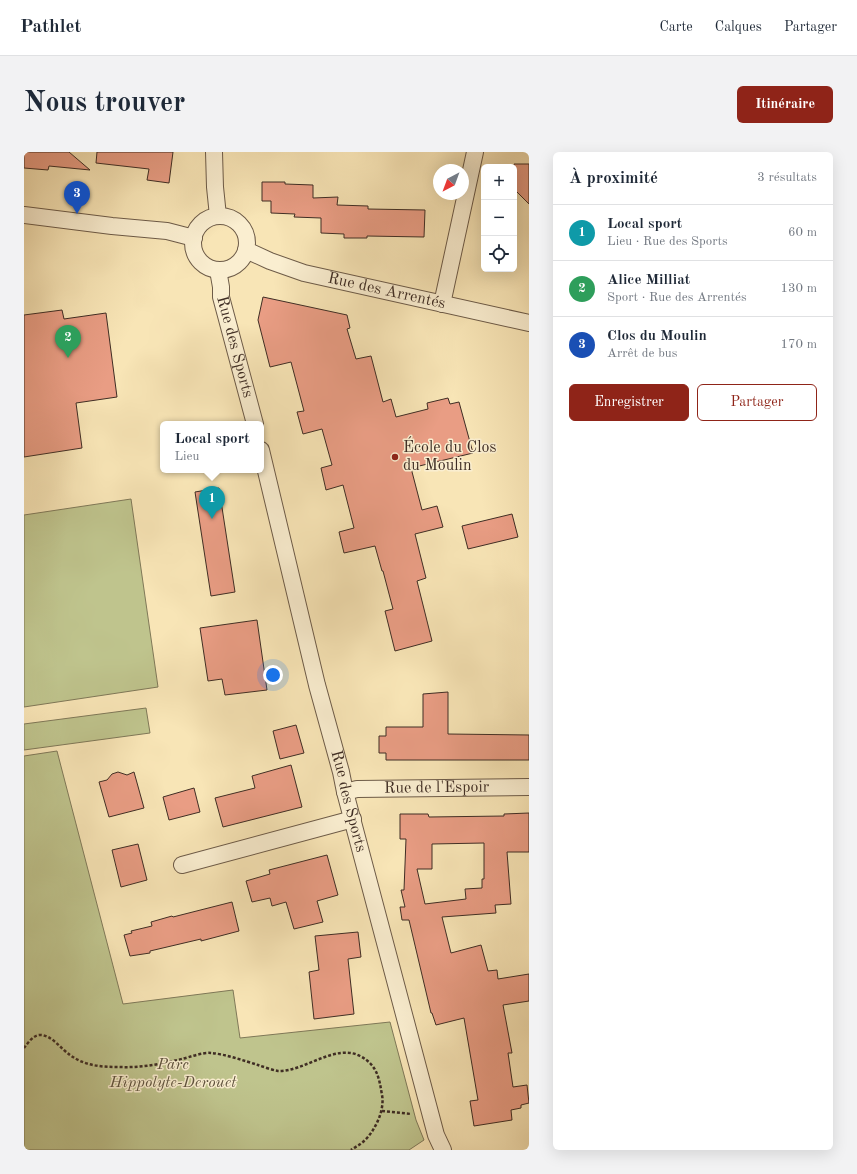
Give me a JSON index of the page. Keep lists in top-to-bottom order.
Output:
{
  "streets": {
    "street": ["Rue des Arrentés", "Rue des Sports", "Rue de l'Espoir"]
  },
  "crossings": [
    ["Rue des Arrentés", "Rue des Sports"],
    ["Rue des Sports", "Rue de l'Espoir"]
  ],
  "parks": ["Parc Hippolyte-Derouet"],
  "places": ["École du Clos du Moulin"],
  "north": "bottom left",
  "page": {
    "header": "Pathlet",
    "nav": ["Carte", "Calques", "Partager"],
    "buttons": [
      "Itinéraire",
      ["Enregistrer", "Partager"]
    ],
    "title": "Nous trouver",
    "heading": ["À proximité", "3 résultats"],
    "map_buttons": ["+", "−"],
    "pins": ["3", "2", "1"],
    "list": [
      {
        "mark": "1",
        "name": "Local sport",
        "note": "Lieu · Rue des Sports",
        "value": "60 m"
      },
      {
        "mark": "2",
        "name": "Alice Milliat",
        "note": "Sport · Rue des Arrentés",
        "value": "130 m"
      },
      {
        "mark": "3",
        "name": "Clos du Moulin",
        "note": "Arrêt de bus",
        "value": "170 m"
      }
    ],
    "popup": ["Local sport", "Lieu"]
  }
}
